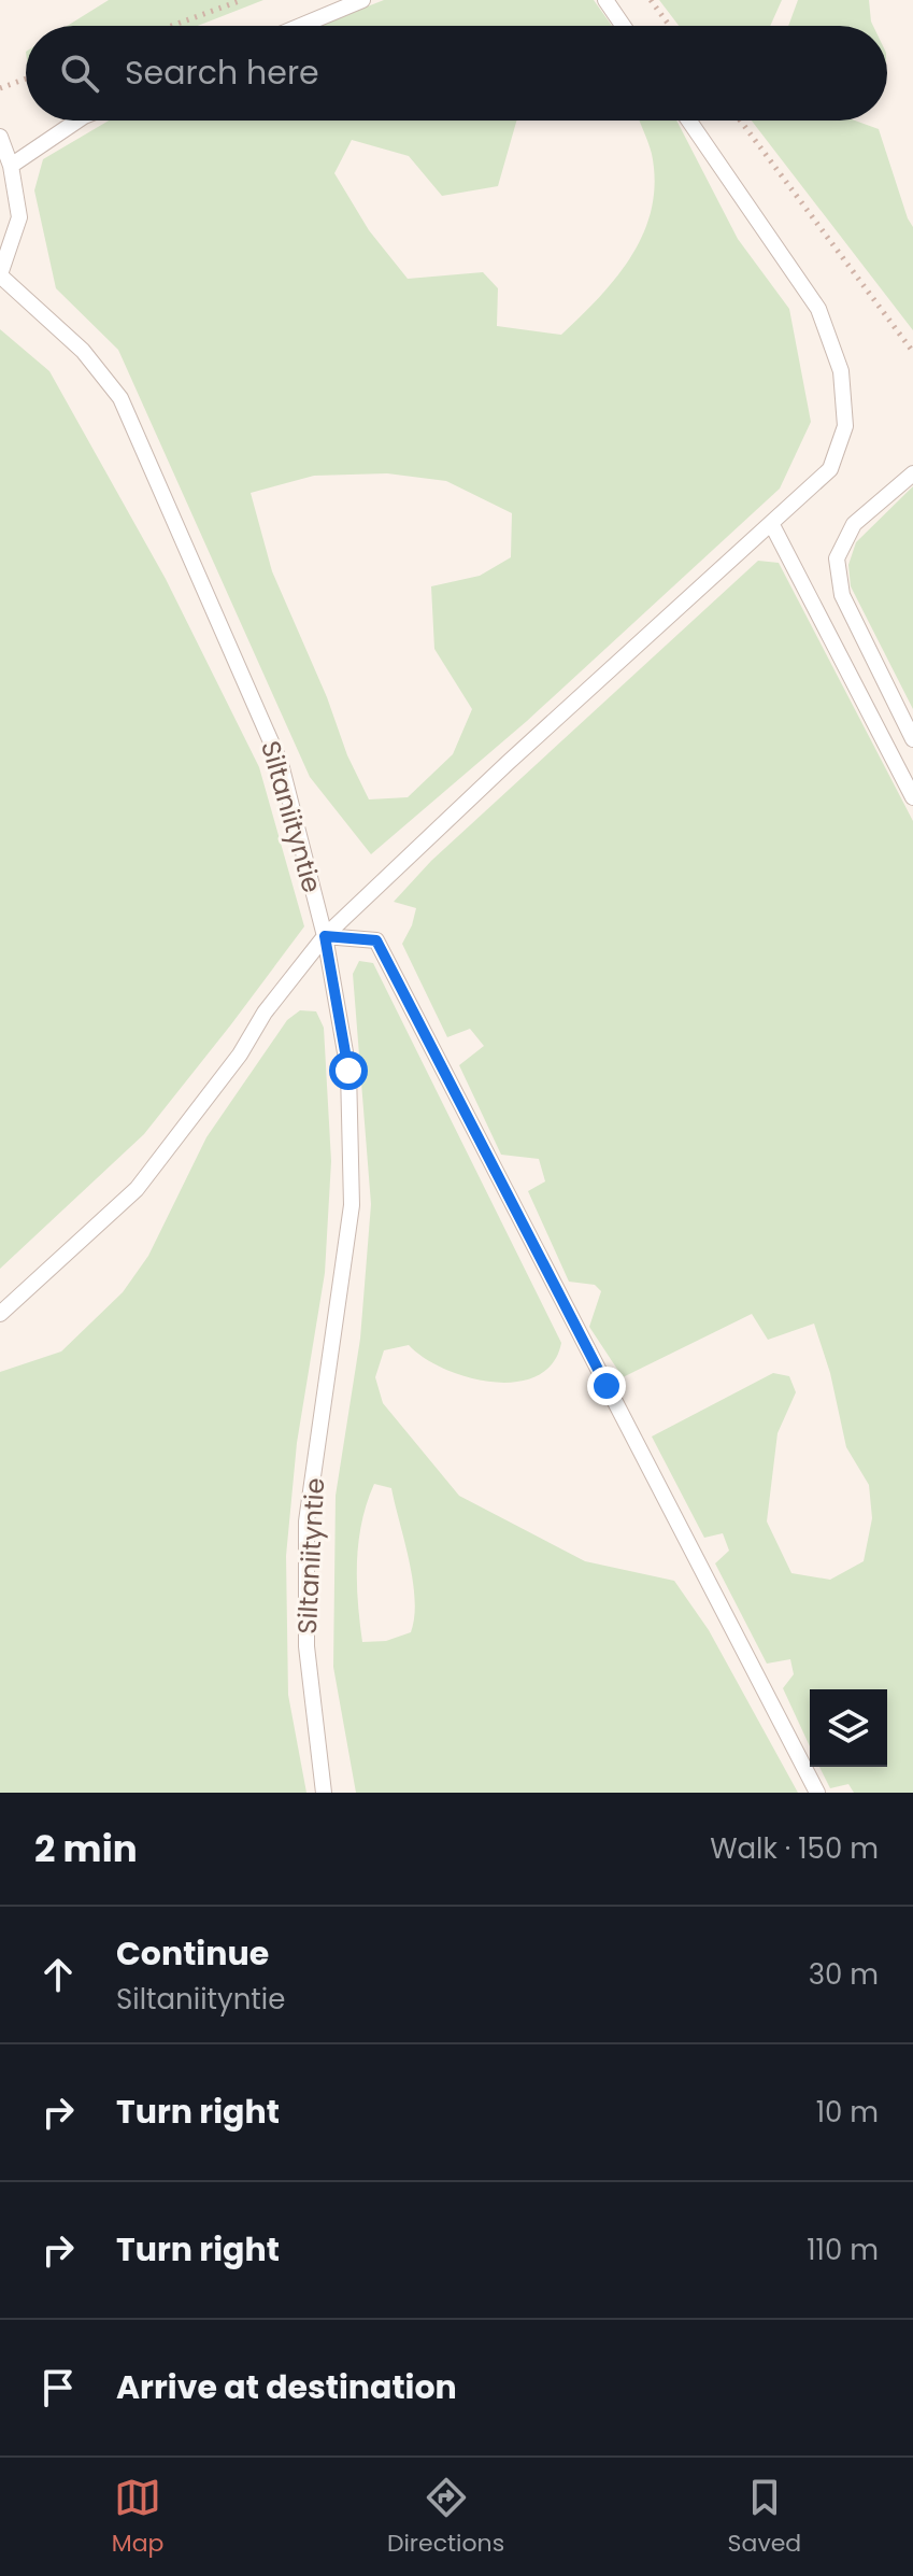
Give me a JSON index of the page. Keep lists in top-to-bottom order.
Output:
{
  "streets": {
    "lane": ["Siltaniityntie"]
  },
  "page": {
    "search": "Search here",
    "heading": ["2 min", "Walk · 150 m"],
    "list": [
      ["Continue", "Siltaniityntie", "30 m"],
      ["Turn right", "10 m"],
      ["Turn right", "110 m"],
      "Arrive at destination"
    ],
    "nav": ["Map", "Directions", "Saved"]
  }
}
